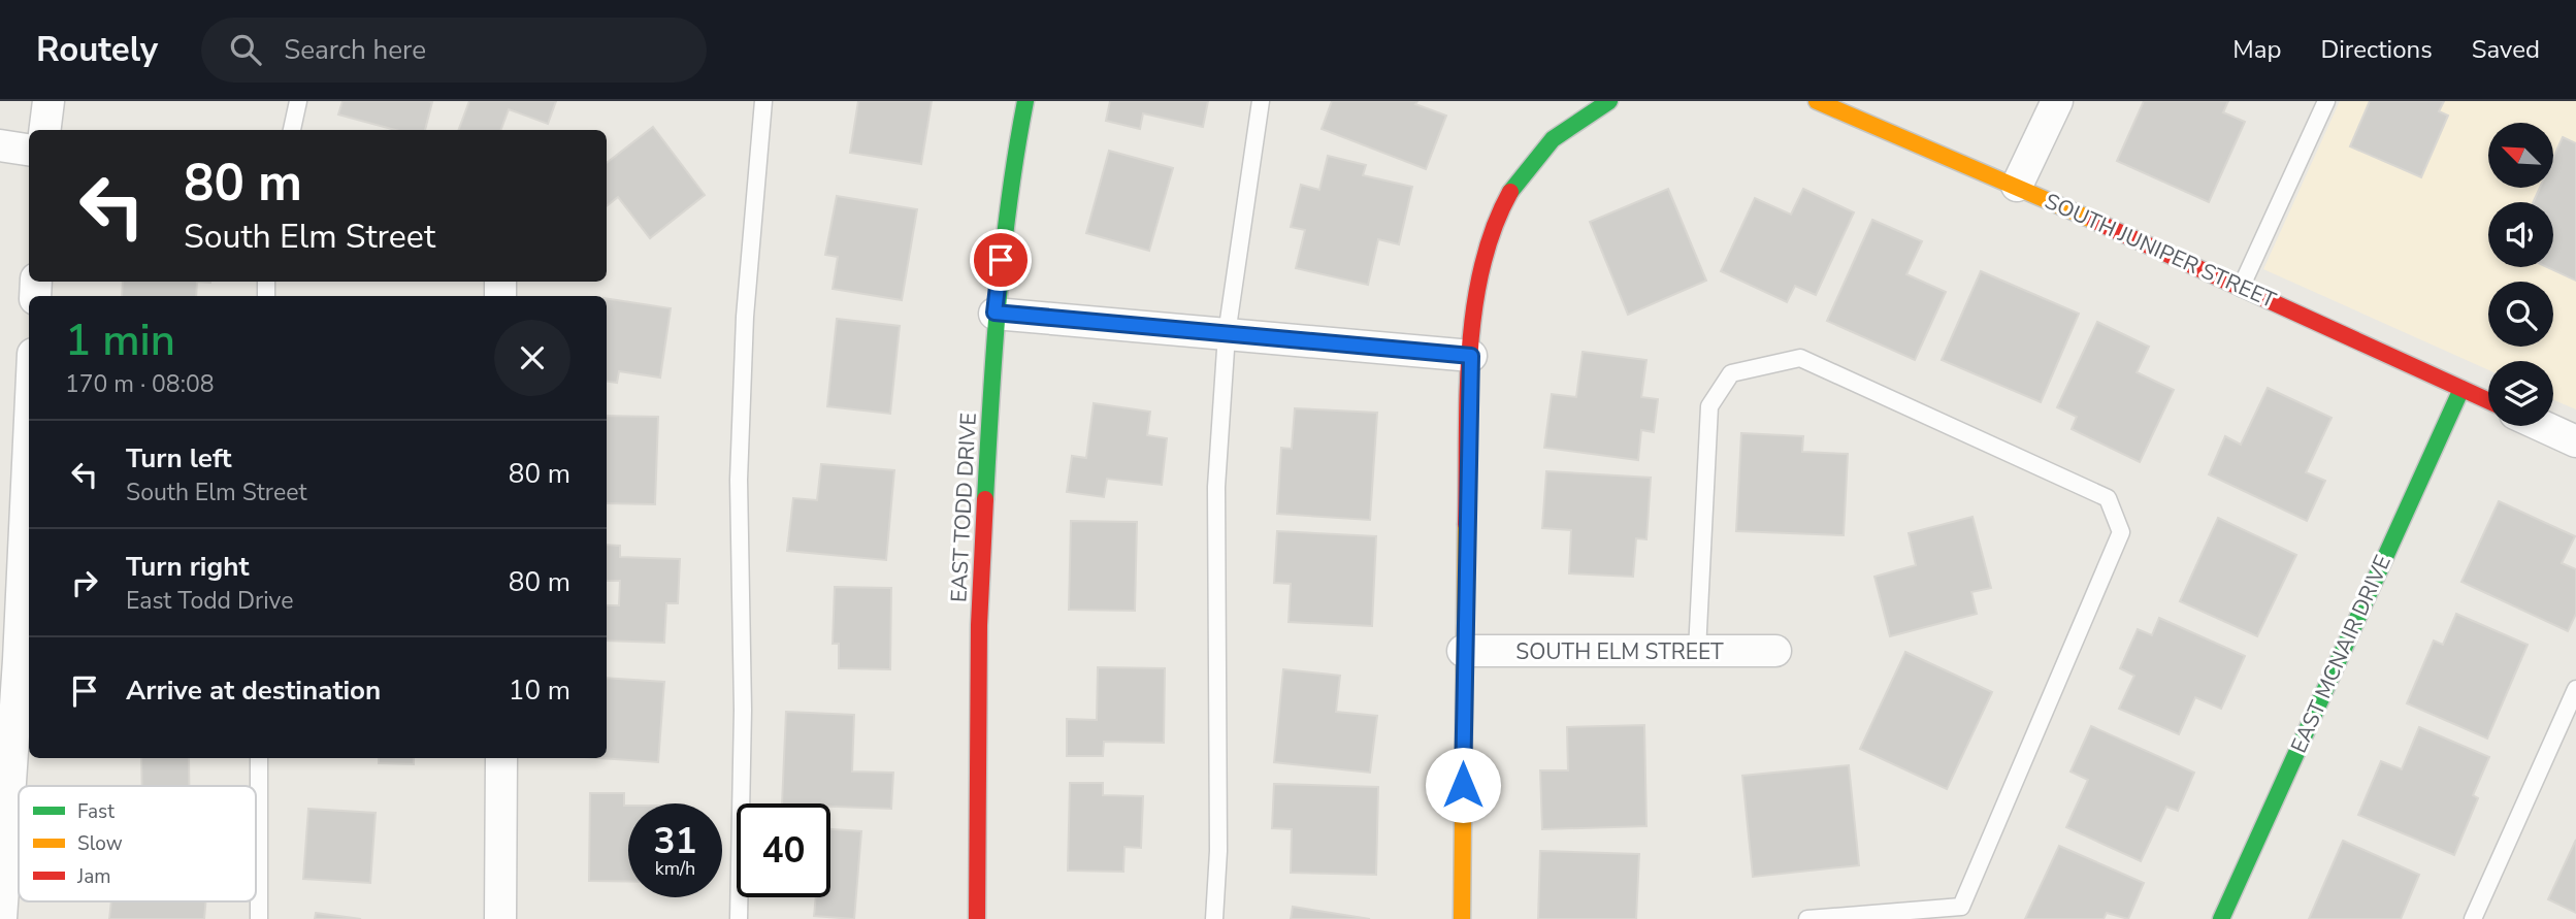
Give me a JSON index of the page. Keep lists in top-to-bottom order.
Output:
{
  "streets": {
    "street": [
      "SOUTH JUNIPER STREET",
      "EAST TODD DRIVE",
      "SOUTH ELM STREET",
      "EAST MCNAIR DRIVE"
    ]
  },
  "crossings": [
    ["SOUTH JUNIPER STREET", "EAST MCNAIR DRIVE"]
  ],
  "legend": ["Fast", "Slow", "Jam"],
  "north": "top left",
  "page": {
    "header": "Routely",
    "search": "Search here",
    "nav": ["Map", "Directions", "Saved"],
    "turn": ["80 m", "South Elm Street"],
    "heading": ["1 min", "170 m · 08:08"],
    "list": [
      {
        "name": "Turn left",
        "note": "South Elm Street",
        "value": "80 m"
      },
      {
        "name": "Turn right",
        "note": "East Todd Drive",
        "value": "80 m"
      },
      {
        "name": "Arrive at destination",
        "value": "10 m"
      }
    ],
    "speed": "31 km/h",
    "limit": "40"
  }
}
